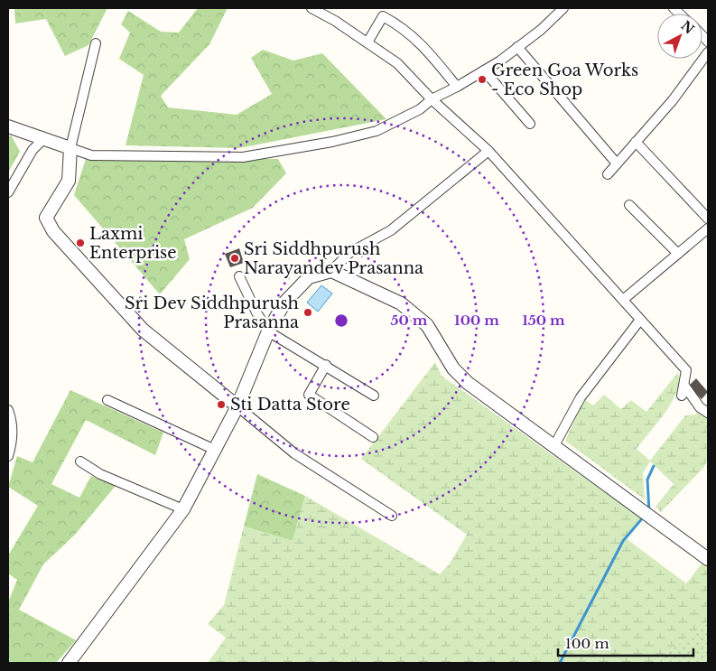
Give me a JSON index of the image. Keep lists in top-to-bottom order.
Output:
{
  "places": [
    "Green Goa Works - Eco Shop",
    "Laxmi Enterprise",
    "Sri Siddhpurush Narayandev Prasanna",
    "Sri Dev Siddhpurush Prasanna",
    "Sti Datta Store"
  ],
  "scale_bar": "100 m",
  "north": "top right",
  "rings": ["50 m", "100 m", "150 m"]
}
